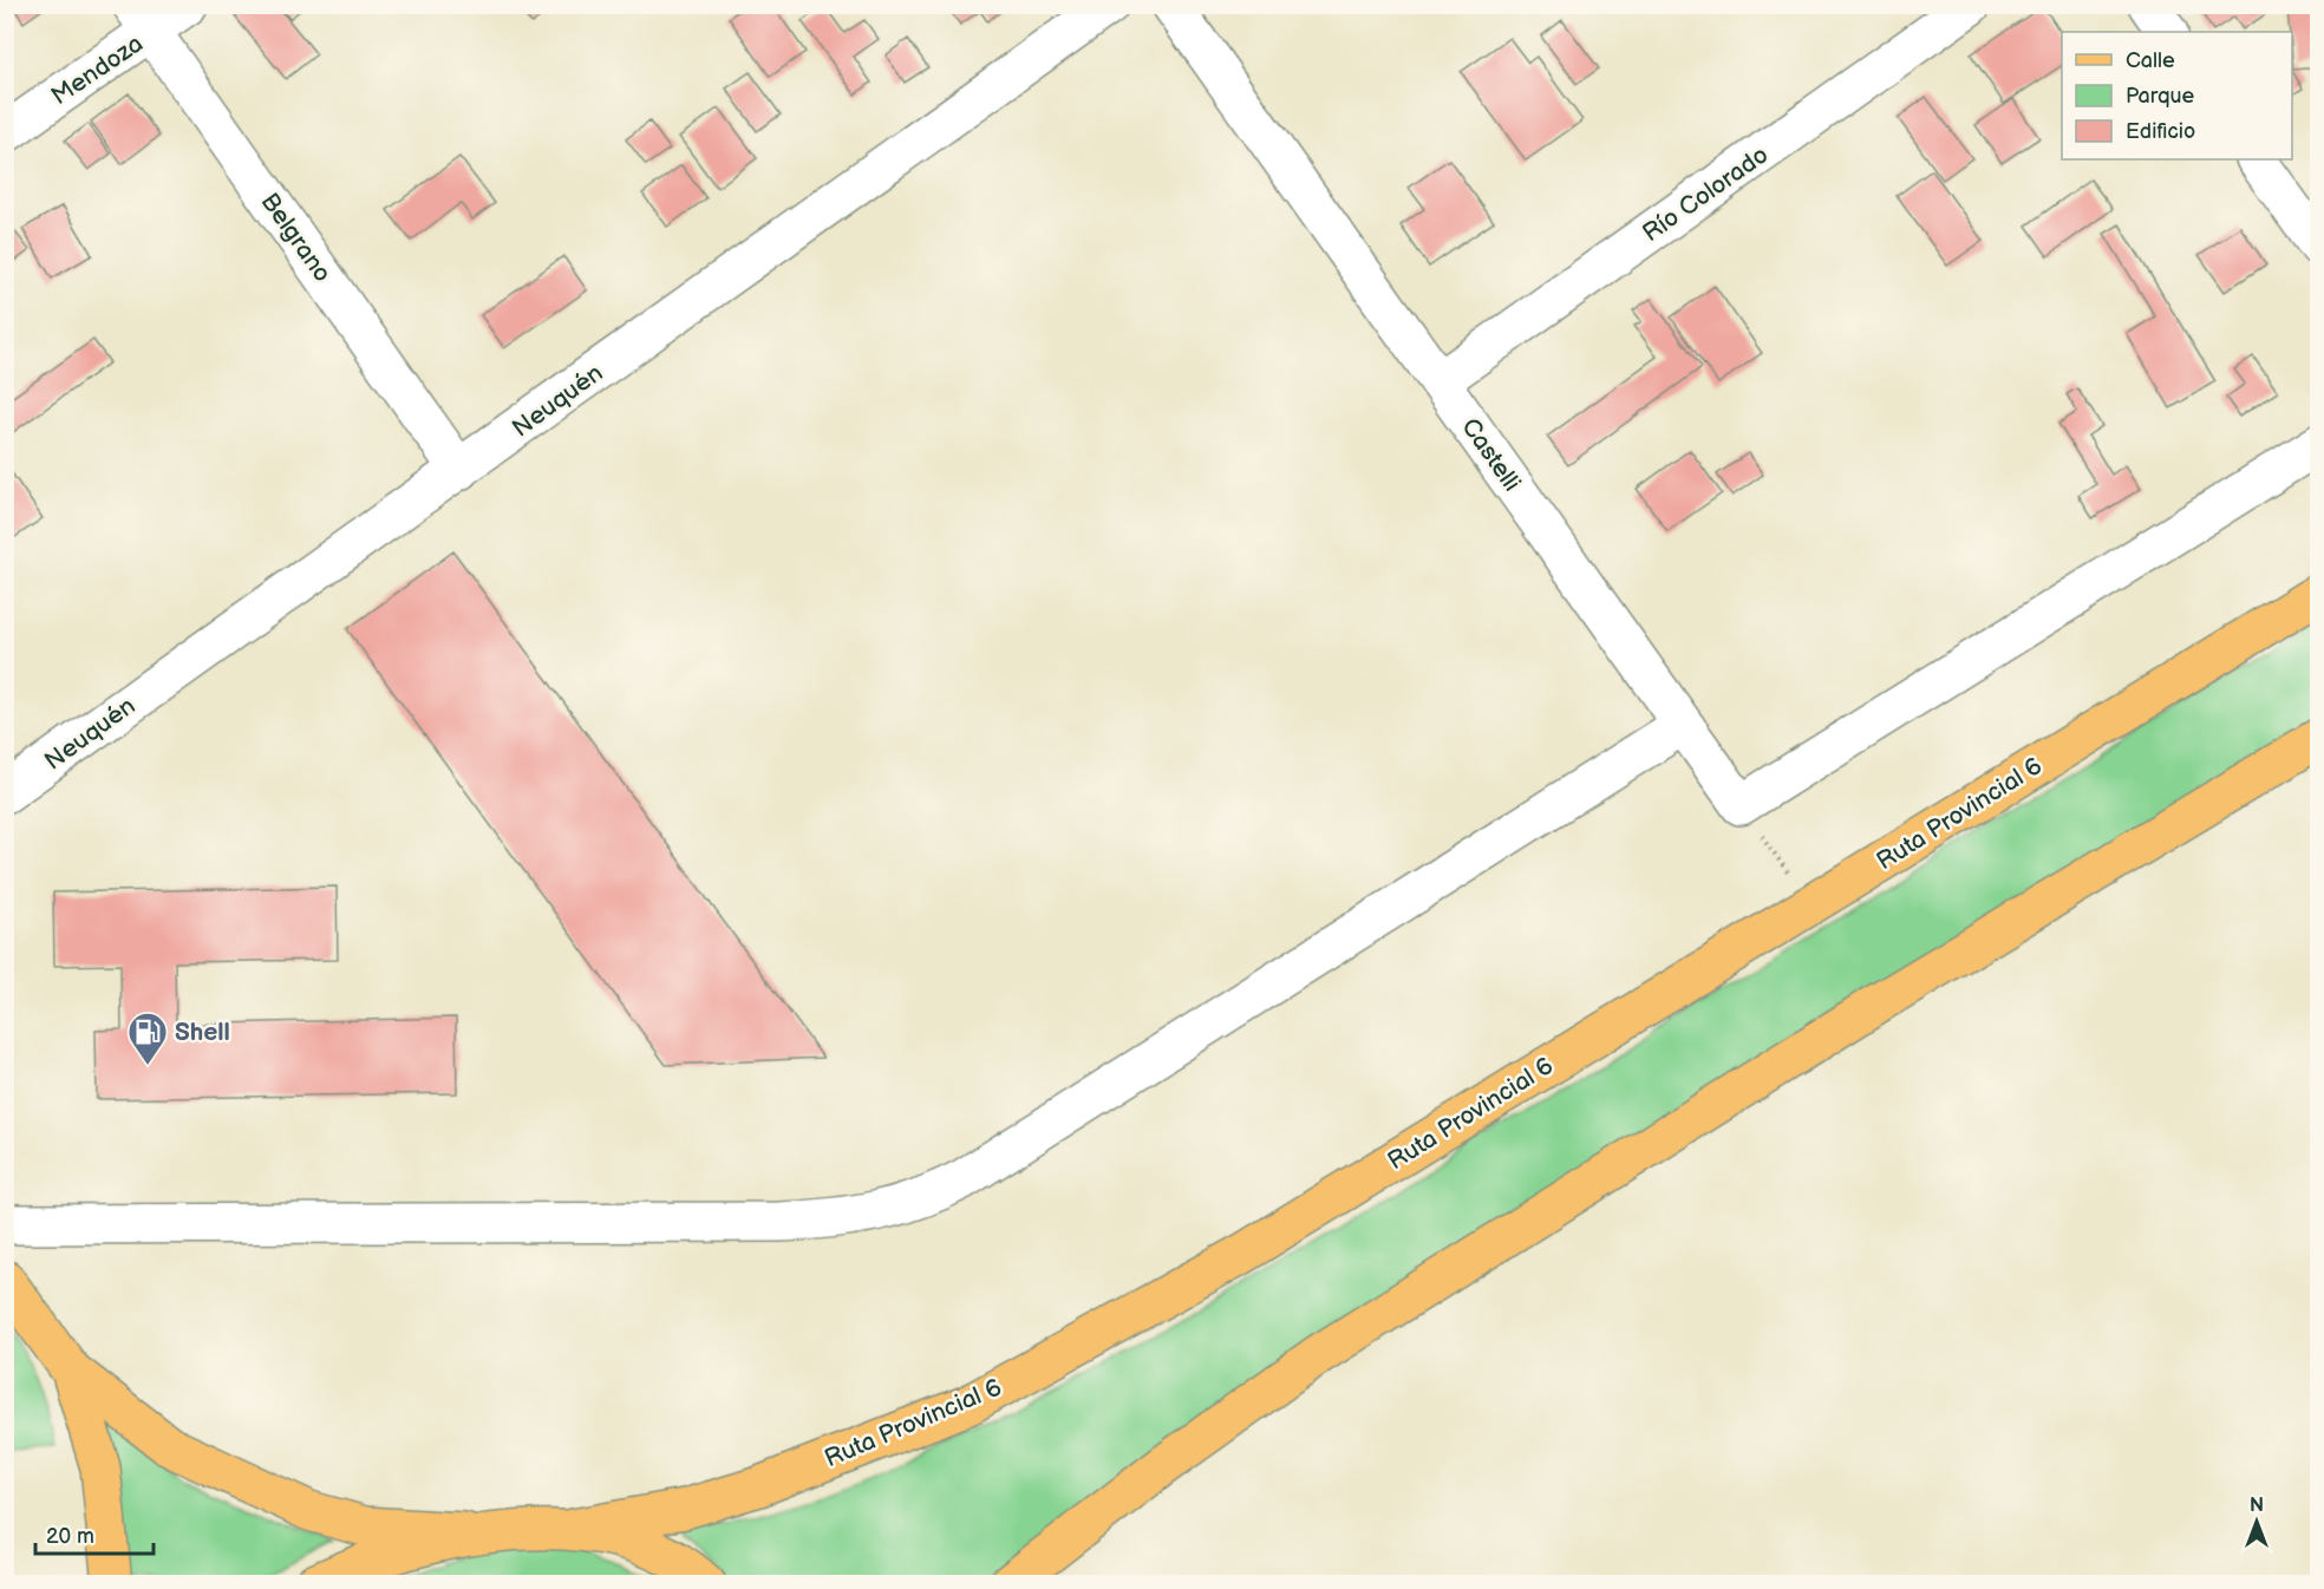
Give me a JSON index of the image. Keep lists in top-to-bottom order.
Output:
{
  "streets": {
    "main road": ["Ruta Provincial 6"],
    "street": [
      "Mendoza",
      "Río Colorado",
      "Belgrano",
      "Neuquén",
      "Castelli"
    ]
  },
  "crossings": [
    ["Mendoza", "Belgrano"],
    ["Río Colorado", "Castelli"],
    ["Belgrano", "Neuquén"]
  ],
  "places": {
    "fuel station": ["Shell"]
  },
  "legend": ["Calle", "Parque", "Edificio"],
  "scale_bar": "20 m",
  "north": "top"
}
